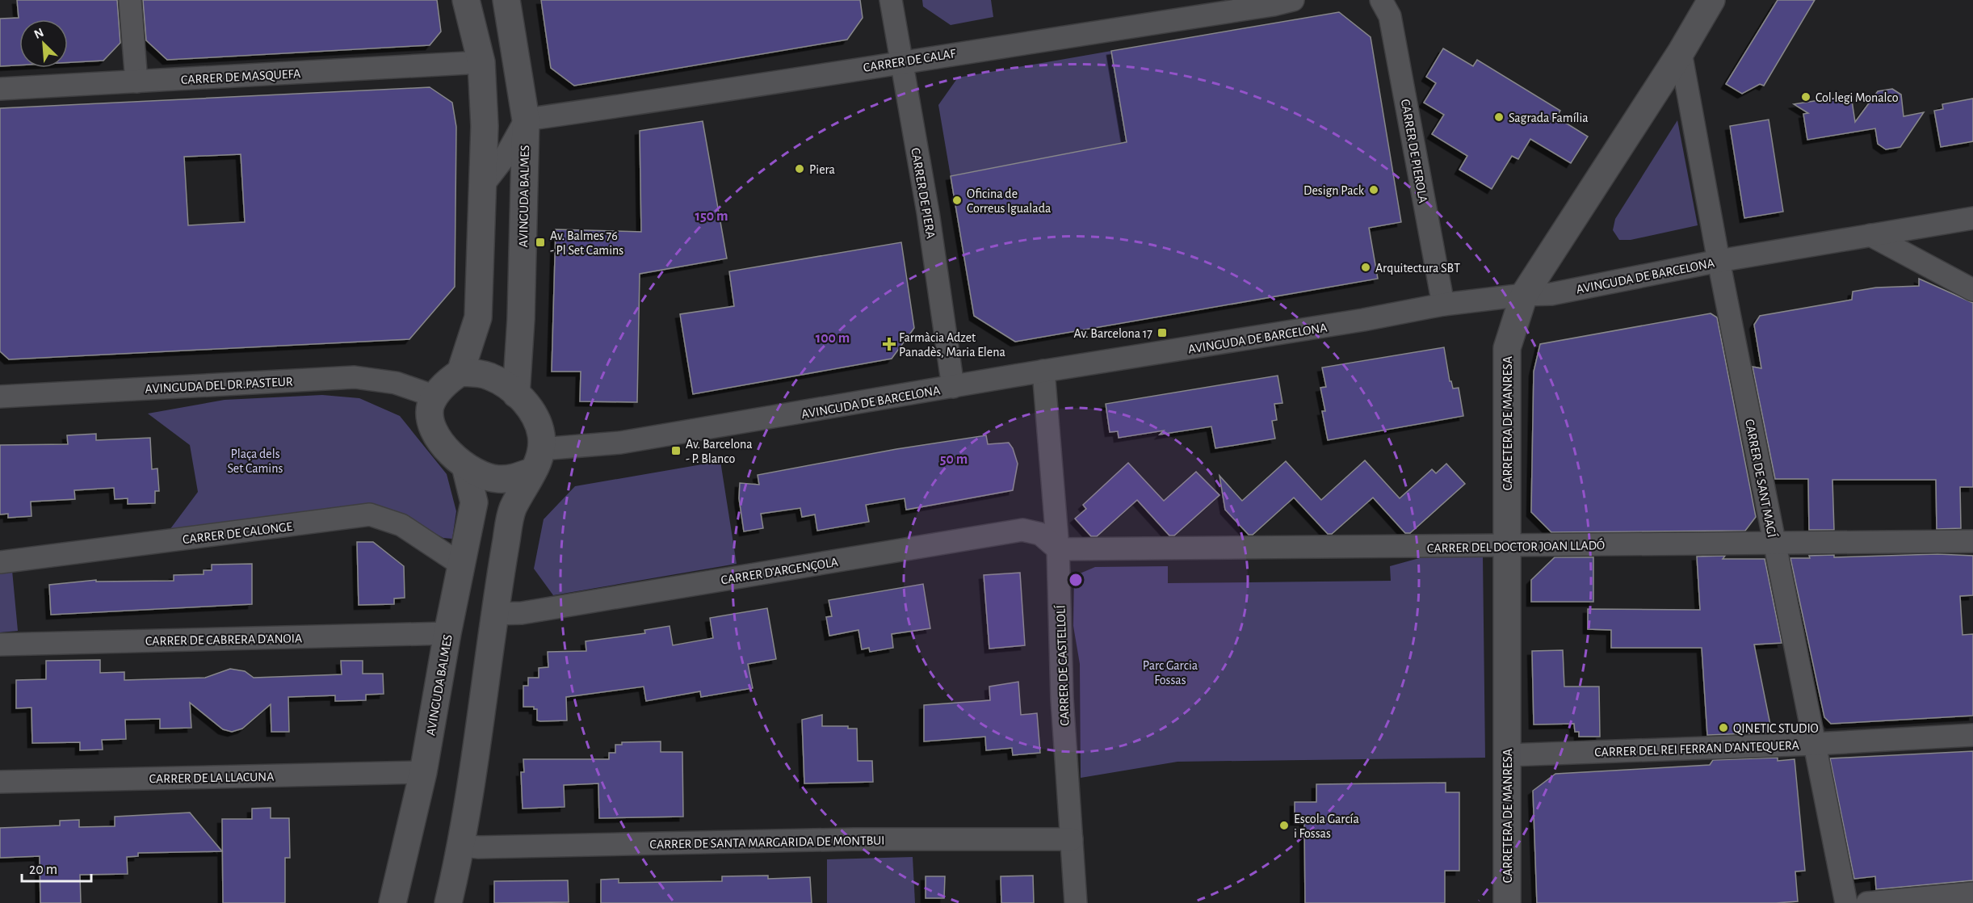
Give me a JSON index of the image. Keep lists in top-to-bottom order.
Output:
{
  "streets": {
    "street": [
      "CARRER DE CALAF",
      "CARRER DE MASQUEFA",
      "CARRER DE PIEROLA",
      "CARRER DE PIERA",
      "AVINGUDA BALMES",
      "AVINGUDA DE BARCELONA",
      "AVINGUDA DEL DR.PASTEUR",
      "CARRETERA DE MANRESA",
      "CARRER DE SANT MAGÍ",
      "CARRER DE CALONGE",
      "CARRER DEL DOCTOR JOAN LLADÓ",
      "CARRER D'ARGENÇOLA",
      "CARRER DE CABRERA D'ANOIA",
      "CARRER DE CASTELLOLÍ",
      "CARRER DEL REI FERRAN D'ANTEQUERA",
      "CARRER DE LA LLACUNA",
      "CARRER DE SANTA MARGARIDA DE MONTBUI"
    ]
  },
  "crossings": [
    ["CARRER DE CALAF", "CARRER DE PIERA"],
    ["CARRER DE CALAF", "AVINGUDA BALMES"],
    ["CARRER DE PIEROLA", "AVINGUDA DE BARCELONA"],
    ["CARRER DE PIERA", "AVINGUDA DE BARCELONA"],
    ["AVINGUDA BALMES", "AVINGUDA DE BARCELONA"],
    ["AVINGUDA BALMES", "AVINGUDA DEL DR.PASTEUR"],
    ["AVINGUDA BALMES", "CARRER DE CALONGE"],
    ["AVINGUDA BALMES", "CARRER DE CABRERA D'ANOIA"],
    ["AVINGUDA BALMES", "CARRER DE LA LLACUNA"],
    ["AVINGUDA DE BARCELONA", "AVINGUDA DEL DR.PASTEUR"],
    ["AVINGUDA DE BARCELONA", "CARRETERA DE MANRESA"],
    ["AVINGUDA DE BARCELONA", "CARRER DE SANT MAGÍ"],
    ["AVINGUDA DE BARCELONA", "CARRER DE CASTELLOLÍ"],
    ["CARRETERA DE MANRESA", "CARRER DE SANT MAGÍ"],
    ["CARRETERA DE MANRESA", "CARRER DEL DOCTOR JOAN LLADÓ"],
    ["CARRETERA DE MANRESA", "CARRER DEL REI FERRAN D'ANTEQUERA"],
    ["CARRER DE SANT MAGÍ", "CARRER DEL DOCTOR JOAN LLADÓ"],
    ["CARRER DE SANT MAGÍ", "CARRER DEL REI FERRAN D'ANTEQUERA"],
    ["CARRER DEL DOCTOR JOAN LLADÓ", "CARRER D'ARGENÇOLA"],
    ["CARRER DEL DOCTOR JOAN LLADÓ", "CARRER DE CASTELLOLÍ"],
    ["CARRER D'ARGENÇOLA", "CARRER DE CASTELLOLÍ"],
    ["CARRER DE CASTELLOLÍ", "CARRER DE SANTA MARGARIDA DE MONTBUI"]
  ],
  "parks": ["Plaça dels Set Camins", "Parc Garcia Fossas"],
  "places": {
    "other": [
      "Col·legi Monalco",
      "Sagrada Família",
      "Piera",
      "Design Pack",
      "Oficina de Correus Igualada",
      "Arquitectura SBT",
      "QINETIC STUDIO",
      "Escola García i Fossas"
    ],
    "transit": ["Av. Balmes 76 - Pl Set Camins", "Av. Barcelona 17", "Av. Barcelona - P. Blanco"],
    "health": ["Farmàcia Adzet Panadès, Maria Elena"]
  },
  "scale_bar": "20 m",
  "north": "top left",
  "rings": ["150 m", "100 m", "50 m"]
}
